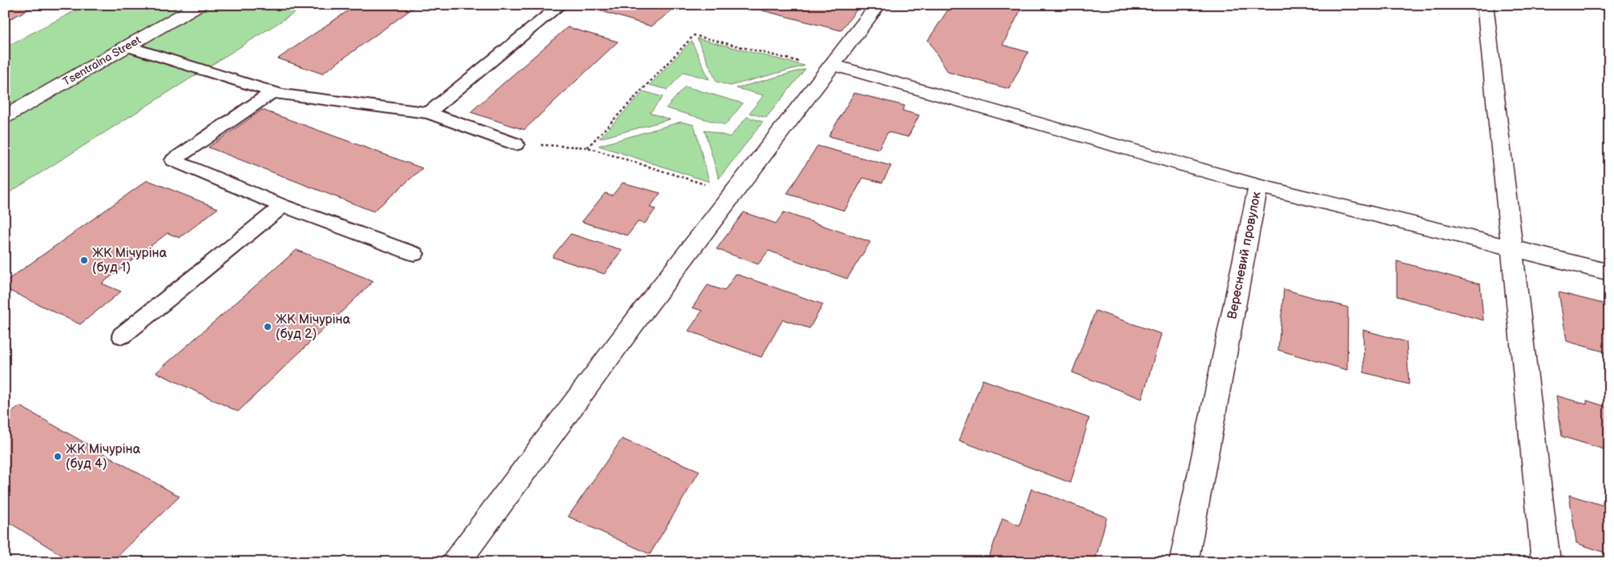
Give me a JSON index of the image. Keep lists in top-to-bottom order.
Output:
{
  "streets": {
    "street": ["Tsentralna Street", "Вересневий провулок"]
  },
  "places": ["ЖК Мічуріна (буд 1)", "ЖК Мічуріна (буд 2)", "ЖК Мічуріна (буд 4)"]
}
